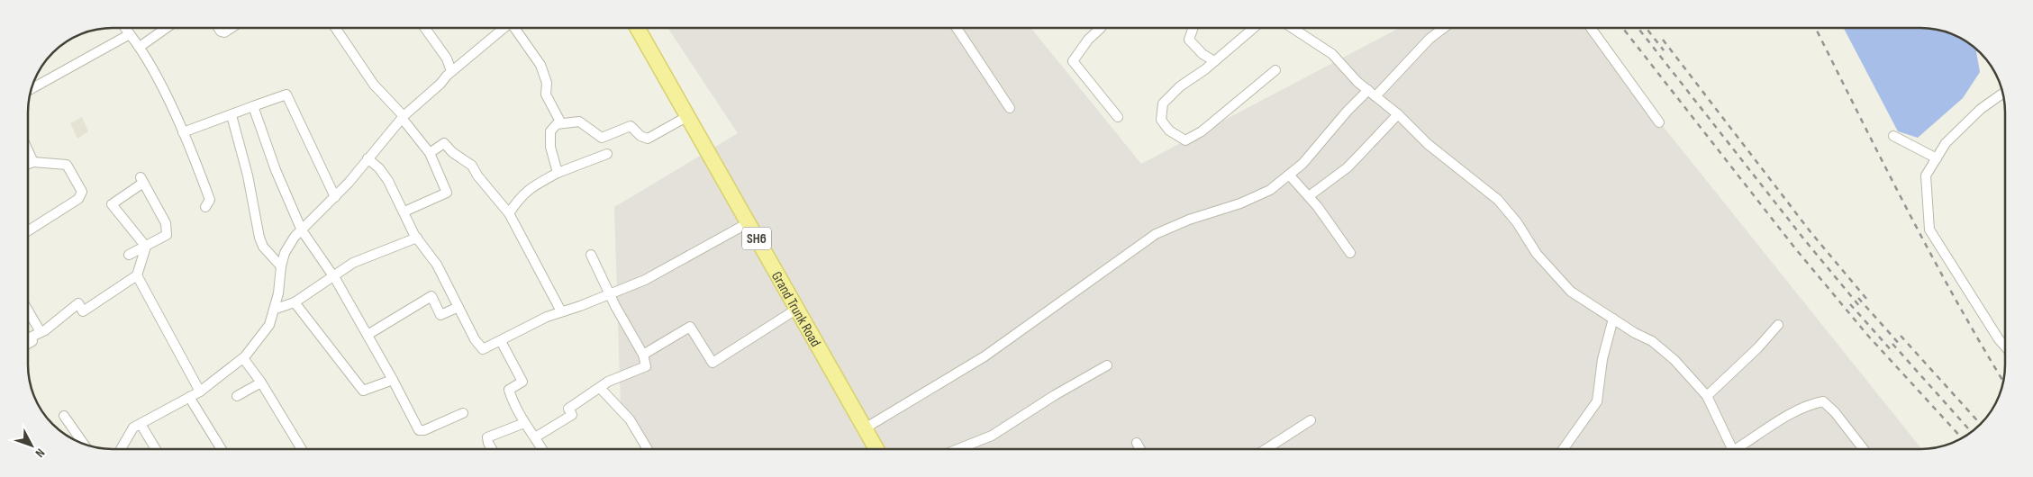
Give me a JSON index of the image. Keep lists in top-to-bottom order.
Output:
{
  "streets": {
    "main road": ["SH6", "Grand Trunk Road"]
  },
  "north": "bottom right"
}
